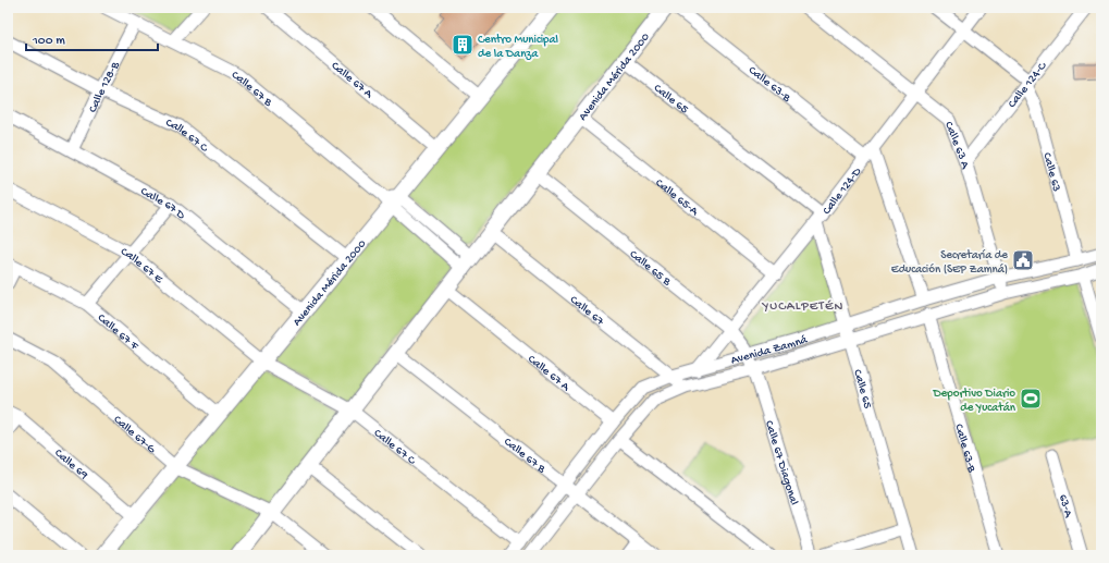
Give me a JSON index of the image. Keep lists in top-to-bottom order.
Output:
{
  "streets": {
    "main road": ["Avenida Mérida 2000"],
    "street": [
      "Calle 67 A",
      "Calle 63-B",
      "Calle 124-C",
      "Calle 128-B",
      "Calle 67 B",
      "Calle 65",
      "Calle 67 C",
      "Calle 63 A",
      "Calle 63",
      "Calle 124-D",
      "Calle 65-A",
      "Calle 67 D",
      "Calle 67 E",
      "Calle 65 B",
      "Calle 67",
      "Calle 67 F",
      "Avenida Zamná",
      "Calle 67-G",
      "Calle 69",
      "Calle 67 Diagonal",
      "63-A"
    ]
  },
  "crossings": [
    ["Avenida Mérida 2000", "Calle 67 A"],
    ["Avenida Mérida 2000", "Calle 67 B"],
    ["Avenida Mérida 2000", "Calle 65"],
    ["Avenida Mérida 2000", "Calle 67 C"],
    ["Avenida Mérida 2000", "Calle 65-A"],
    ["Avenida Mérida 2000", "Calle 67 D"],
    ["Avenida Mérida 2000", "Calle 67 E"],
    ["Avenida Mérida 2000", "Calle 65 B"],
    ["Avenida Mérida 2000", "Calle 67"],
    ["Avenida Mérida 2000", "Calle 67 F"],
    ["Avenida Mérida 2000", "Calle 67-G"],
    ["Avenida Mérida 2000", "Calle 69"],
    ["Calle 67 A", "Avenida Zamná"],
    ["Calle 63-B", "Calle 124-D"],
    ["Calle 63-B", "Avenida Zamná"],
    ["Calle 124-C", "Calle 63 A"],
    ["Calle 124-C", "Calle 63"],
    ["Calle 128-B", "Calle 67 B"],
    ["Calle 128-B", "Calle 67 C"],
    ["Calle 128-B", "Calle 67 D"],
    ["Calle 67 B", "Avenida Zamná"],
    ["Calle 65", "Calle 124-D"],
    ["Calle 65", "Avenida Zamná"],
    ["Calle 67 C", "Calle 67 E"],
    ["Calle 67 C", "Avenida Zamná"],
    ["Calle 63 A", "Calle 124-D"],
    ["Calle 63 A", "Avenida Zamná"],
    ["Calle 63", "Calle 124-D"],
    ["Calle 63", "Avenida Zamná"],
    ["Calle 124-D", "Calle 65-A"],
    ["Calle 124-D", "Calle 65 B"],
    ["Calle 124-D", "Avenida Zamná"],
    ["Calle 65 B", "Avenida Zamná"],
    ["Calle 65 B", "Calle 67 Diagonal"],
    ["Calle 67", "Avenida Zamná"],
    ["Avenida Zamná", "Calle 67 Diagonal"]
  ],
  "districts": ["YUCALPETÉN"],
  "places": {
    "building": ["Centro Municipal de la Danza"],
    "public building": ["Secretaría de Educación (SEP Zamná)"],
    "sports": ["Deportivo Diario de Yucatán"]
  },
  "scale_bar": "100 m"
}
